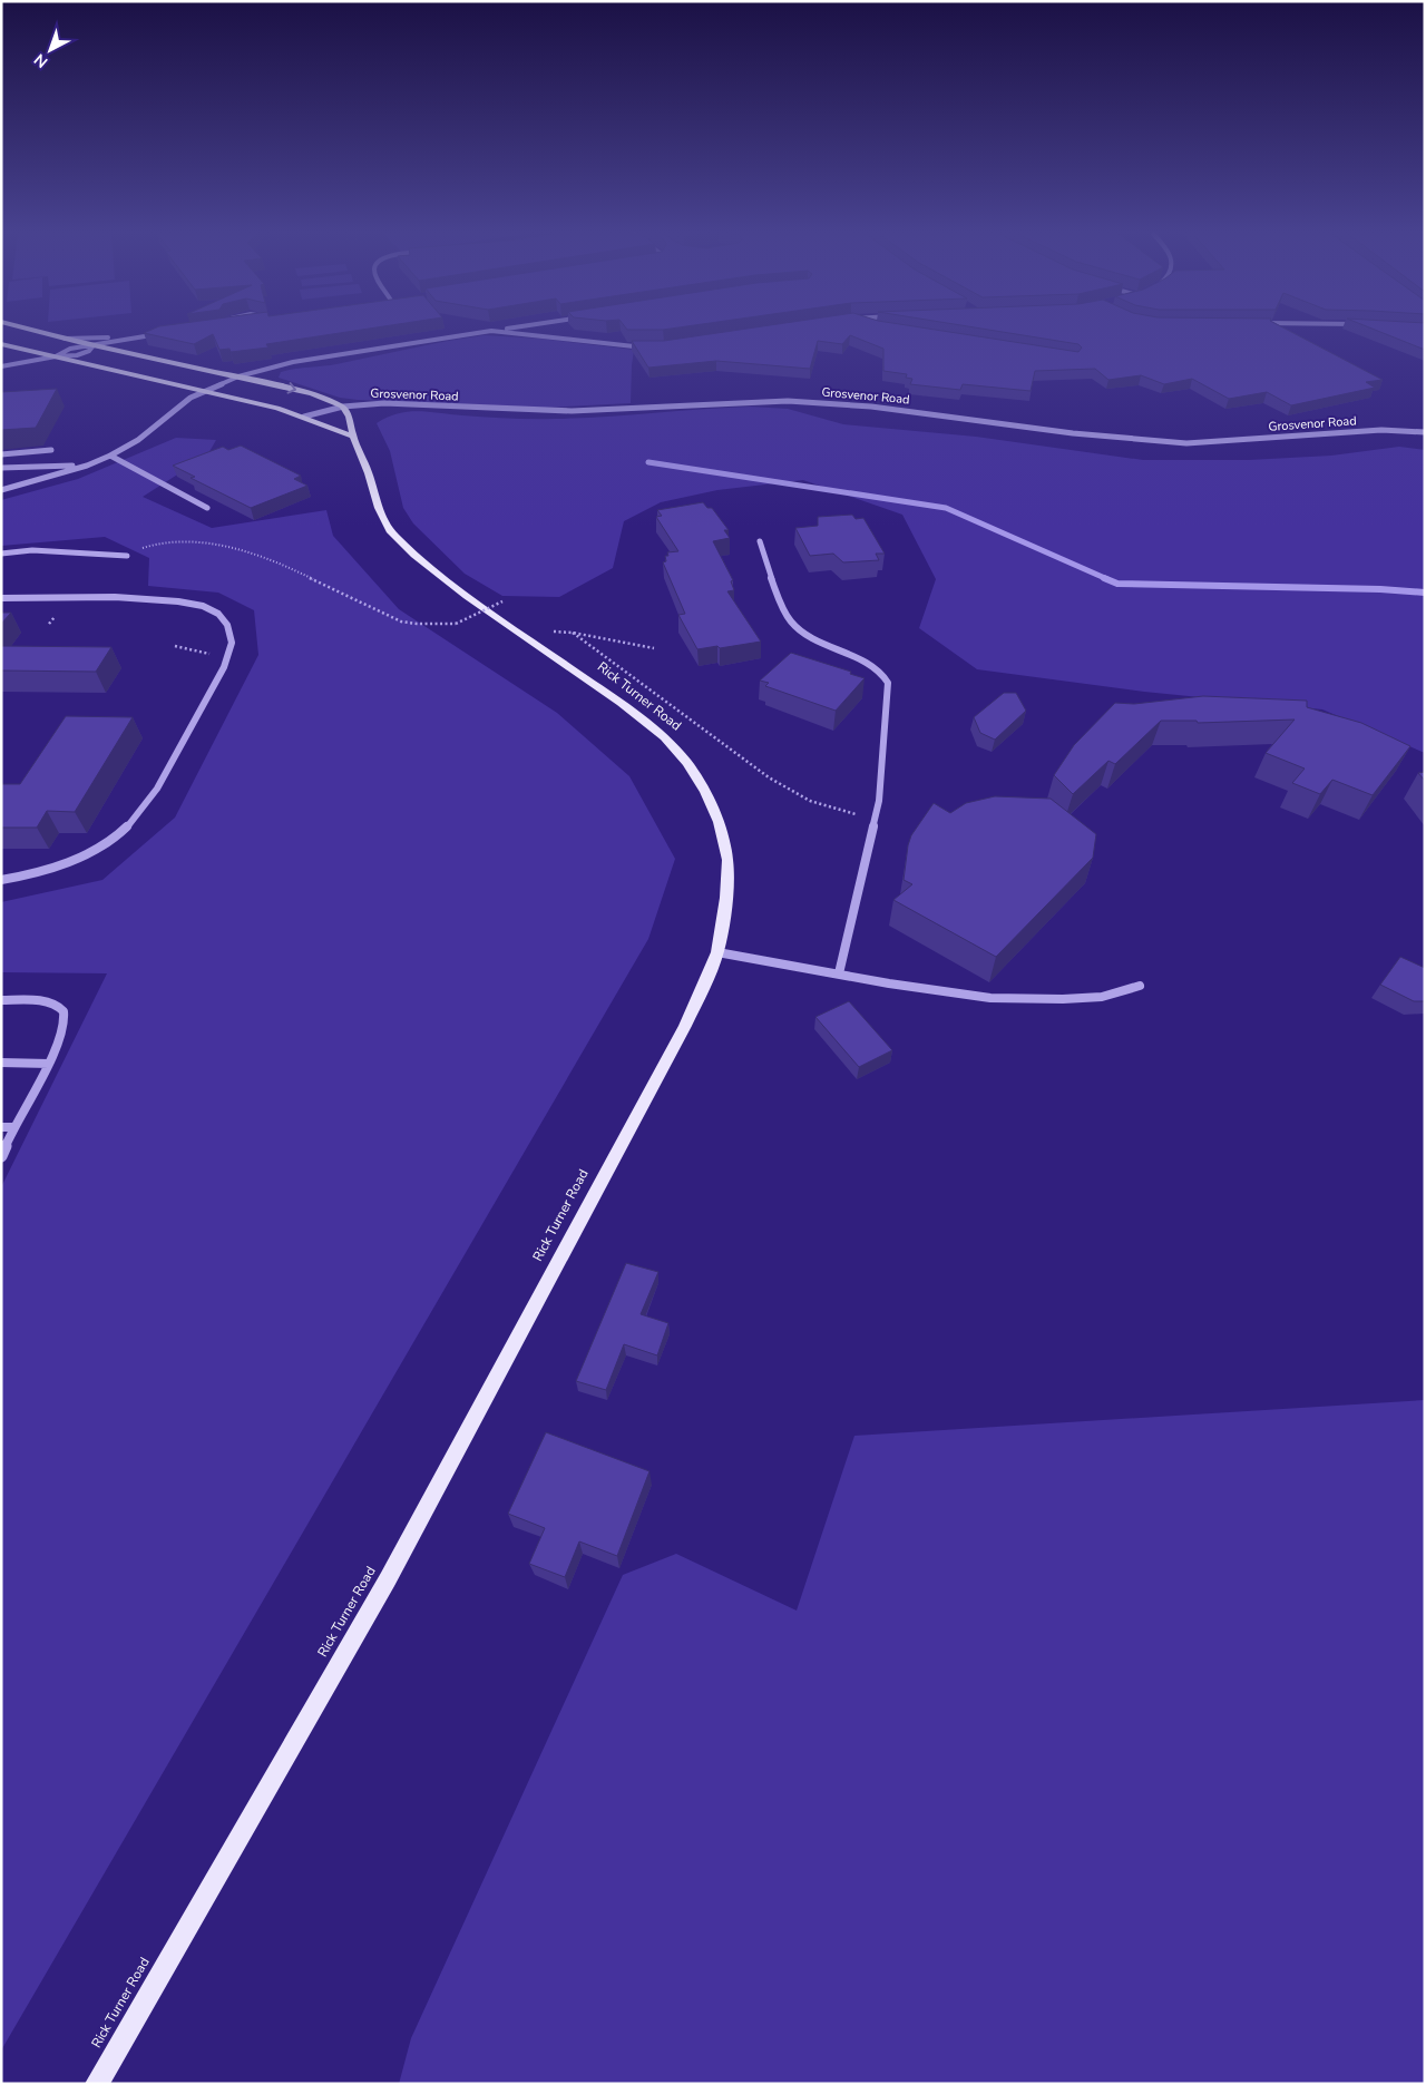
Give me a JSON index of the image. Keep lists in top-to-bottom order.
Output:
{
  "streets": {
    "main road": ["Rick Turner Road"],
    "street": ["Grosvenor Road"]
  },
  "crossings": [
    ["Grosvenor Road", "Rick Turner Road"]
  ],
  "north": "bottom left"
}
